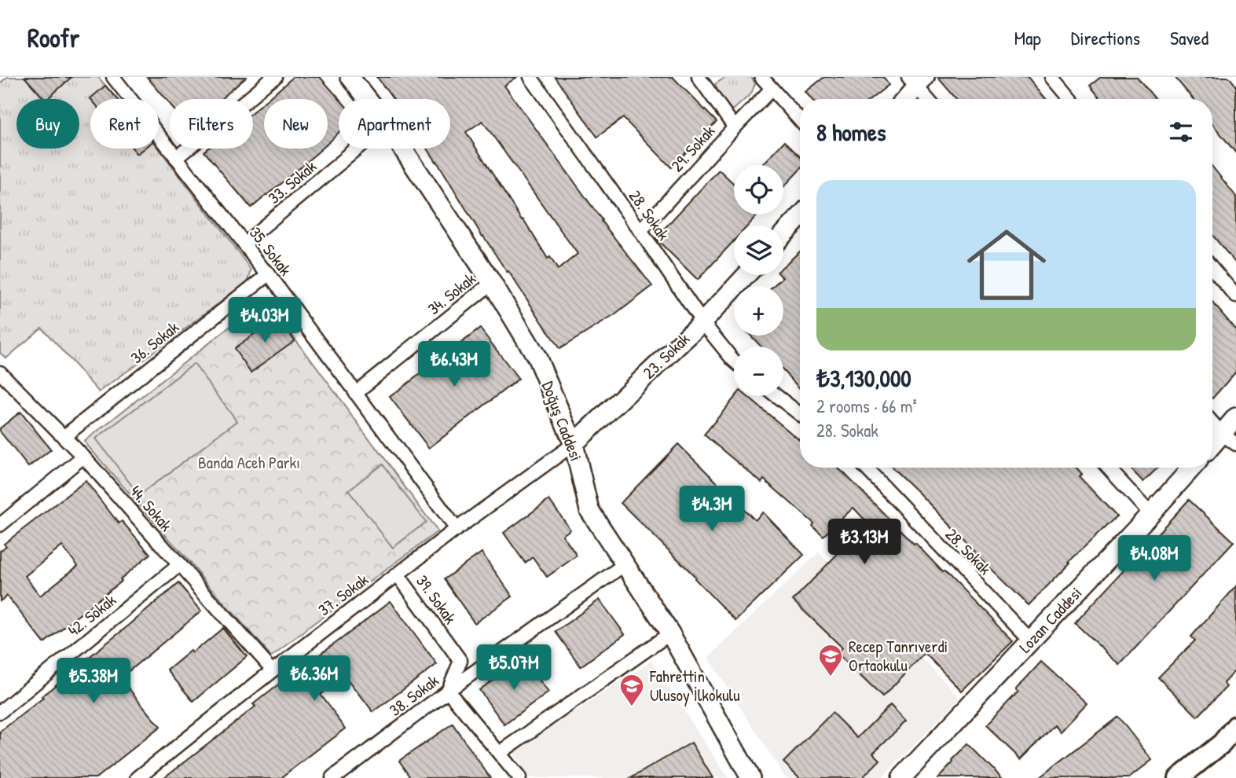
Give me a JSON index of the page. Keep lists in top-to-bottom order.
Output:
{
  "streets": {
    "main road": ["23. Sokak", "Doğuş Caddesi", "Lozan Caddesi"],
    "street": [
      "29. Sokak",
      "33. Sokak",
      "28. Sokak",
      "35. Sokak",
      "34. Sokak",
      "36. Sokak",
      "44. Sokak",
      "37. Sokak",
      "39. Sokak",
      "42. Sokak",
      "38. Sokak"
    ]
  },
  "crossings": [
    ["29. Sokak", "28. Sokak"],
    ["33. Sokak", "35. Sokak"],
    ["28. Sokak", "23. Sokak"],
    ["28. Sokak", "Lozan Caddesi"],
    ["35. Sokak", "34. Sokak"],
    ["35. Sokak", "36. Sokak"],
    ["35. Sokak", "37. Sokak"],
    ["34. Sokak", "Doğuş Caddesi"],
    ["36. Sokak", "44. Sokak"],
    ["23. Sokak", "Doğuş Caddesi"],
    ["23. Sokak", "37. Sokak"],
    ["Doğuş Caddesi", "37. Sokak"],
    ["Doğuş Caddesi", "38. Sokak"],
    ["44. Sokak", "37. Sokak"],
    ["44. Sokak", "42. Sokak"],
    ["37. Sokak", "39. Sokak"],
    ["39. Sokak", "38. Sokak"]
  ],
  "parks": ["Banda Aceh Parkı"],
  "places": {
    "school or university": ["Recep Tanrıverdi Ortaokulu", "Fahrettin Ulusoy İlkokulu"]
  },
  "page": {
    "header": "Roofr",
    "nav": ["Map", "Directions", "Saved"],
    "chip": [
      "Buy",
      "Rent",
      "Filters",
      "New",
      "Apartment"
    ],
    "heading": "8 homes",
    "map_buttons": ["+", "−"],
    "list": [
      {
        "name": "₺3,130,000",
        "note": "2 rooms · 66 m² · 28. Sokak"
      }
    ],
    "price": [
      "₺4.03M",
      "₺6.43M",
      "₺4.3M",
      "₺3.13M",
      "₺4.08M",
      "₺5.07M",
      "₺6.36M",
      "₺5.38M"
    ]
  }
}
